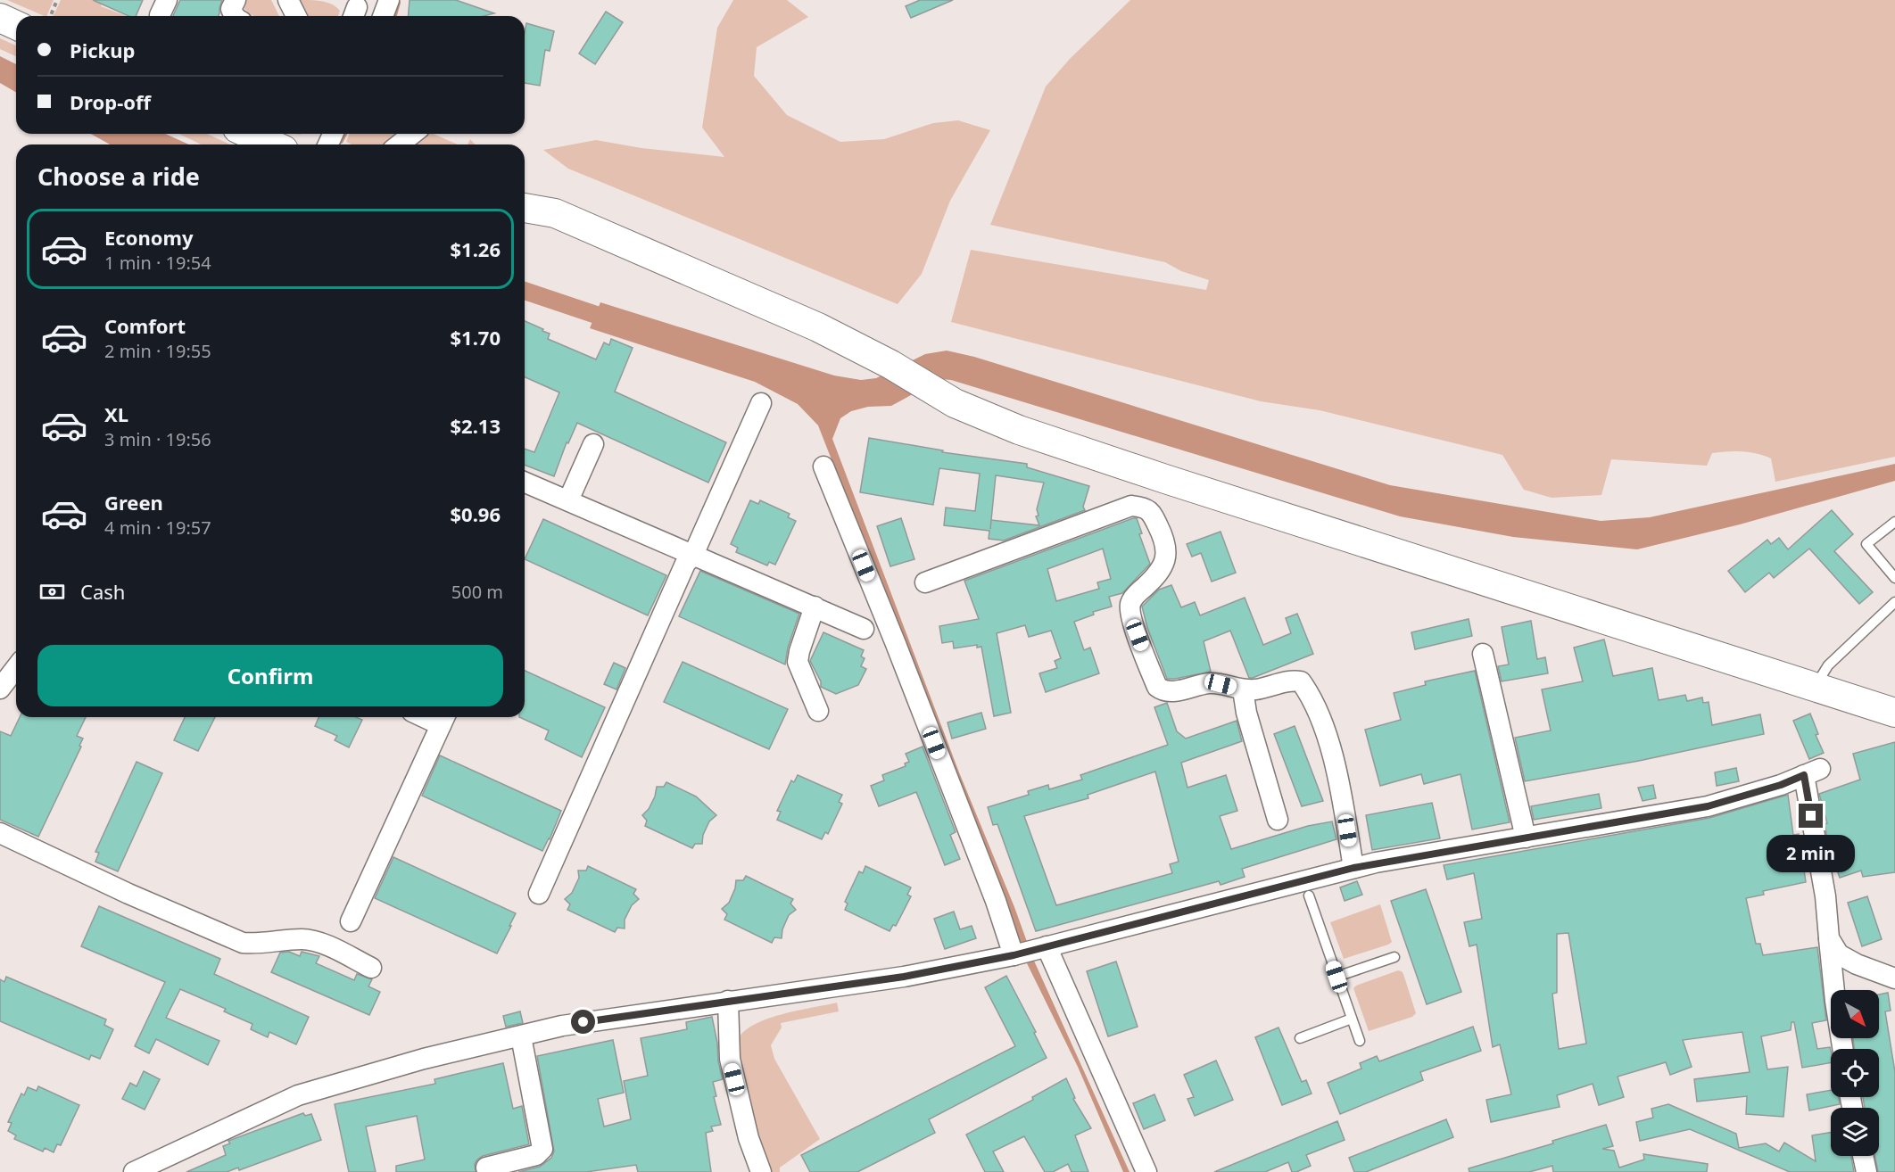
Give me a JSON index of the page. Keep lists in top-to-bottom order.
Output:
{
  "north": "bottom right",
  "page": {
    "banner": ["Pickup", "Drop-off"],
    "heading": "Choose a ride",
    "list": [
      {
        "name": "Economy",
        "note": "1 min · 19:54",
        "value": "$1.26"
      },
      {
        "name": "Comfort",
        "note": "2 min · 19:55",
        "value": "$1.70"
      },
      {
        "name": "XL",
        "note": "3 min · 19:56",
        "value": "$2.13"
      },
      {
        "name": "Green",
        "note": "4 min · 19:57",
        "value": "$0.96"
      }
    ],
    "pay": ["Cash", "500 m"],
    "buttons": "Confirm",
    "bubble": "2 min"
  }
}
